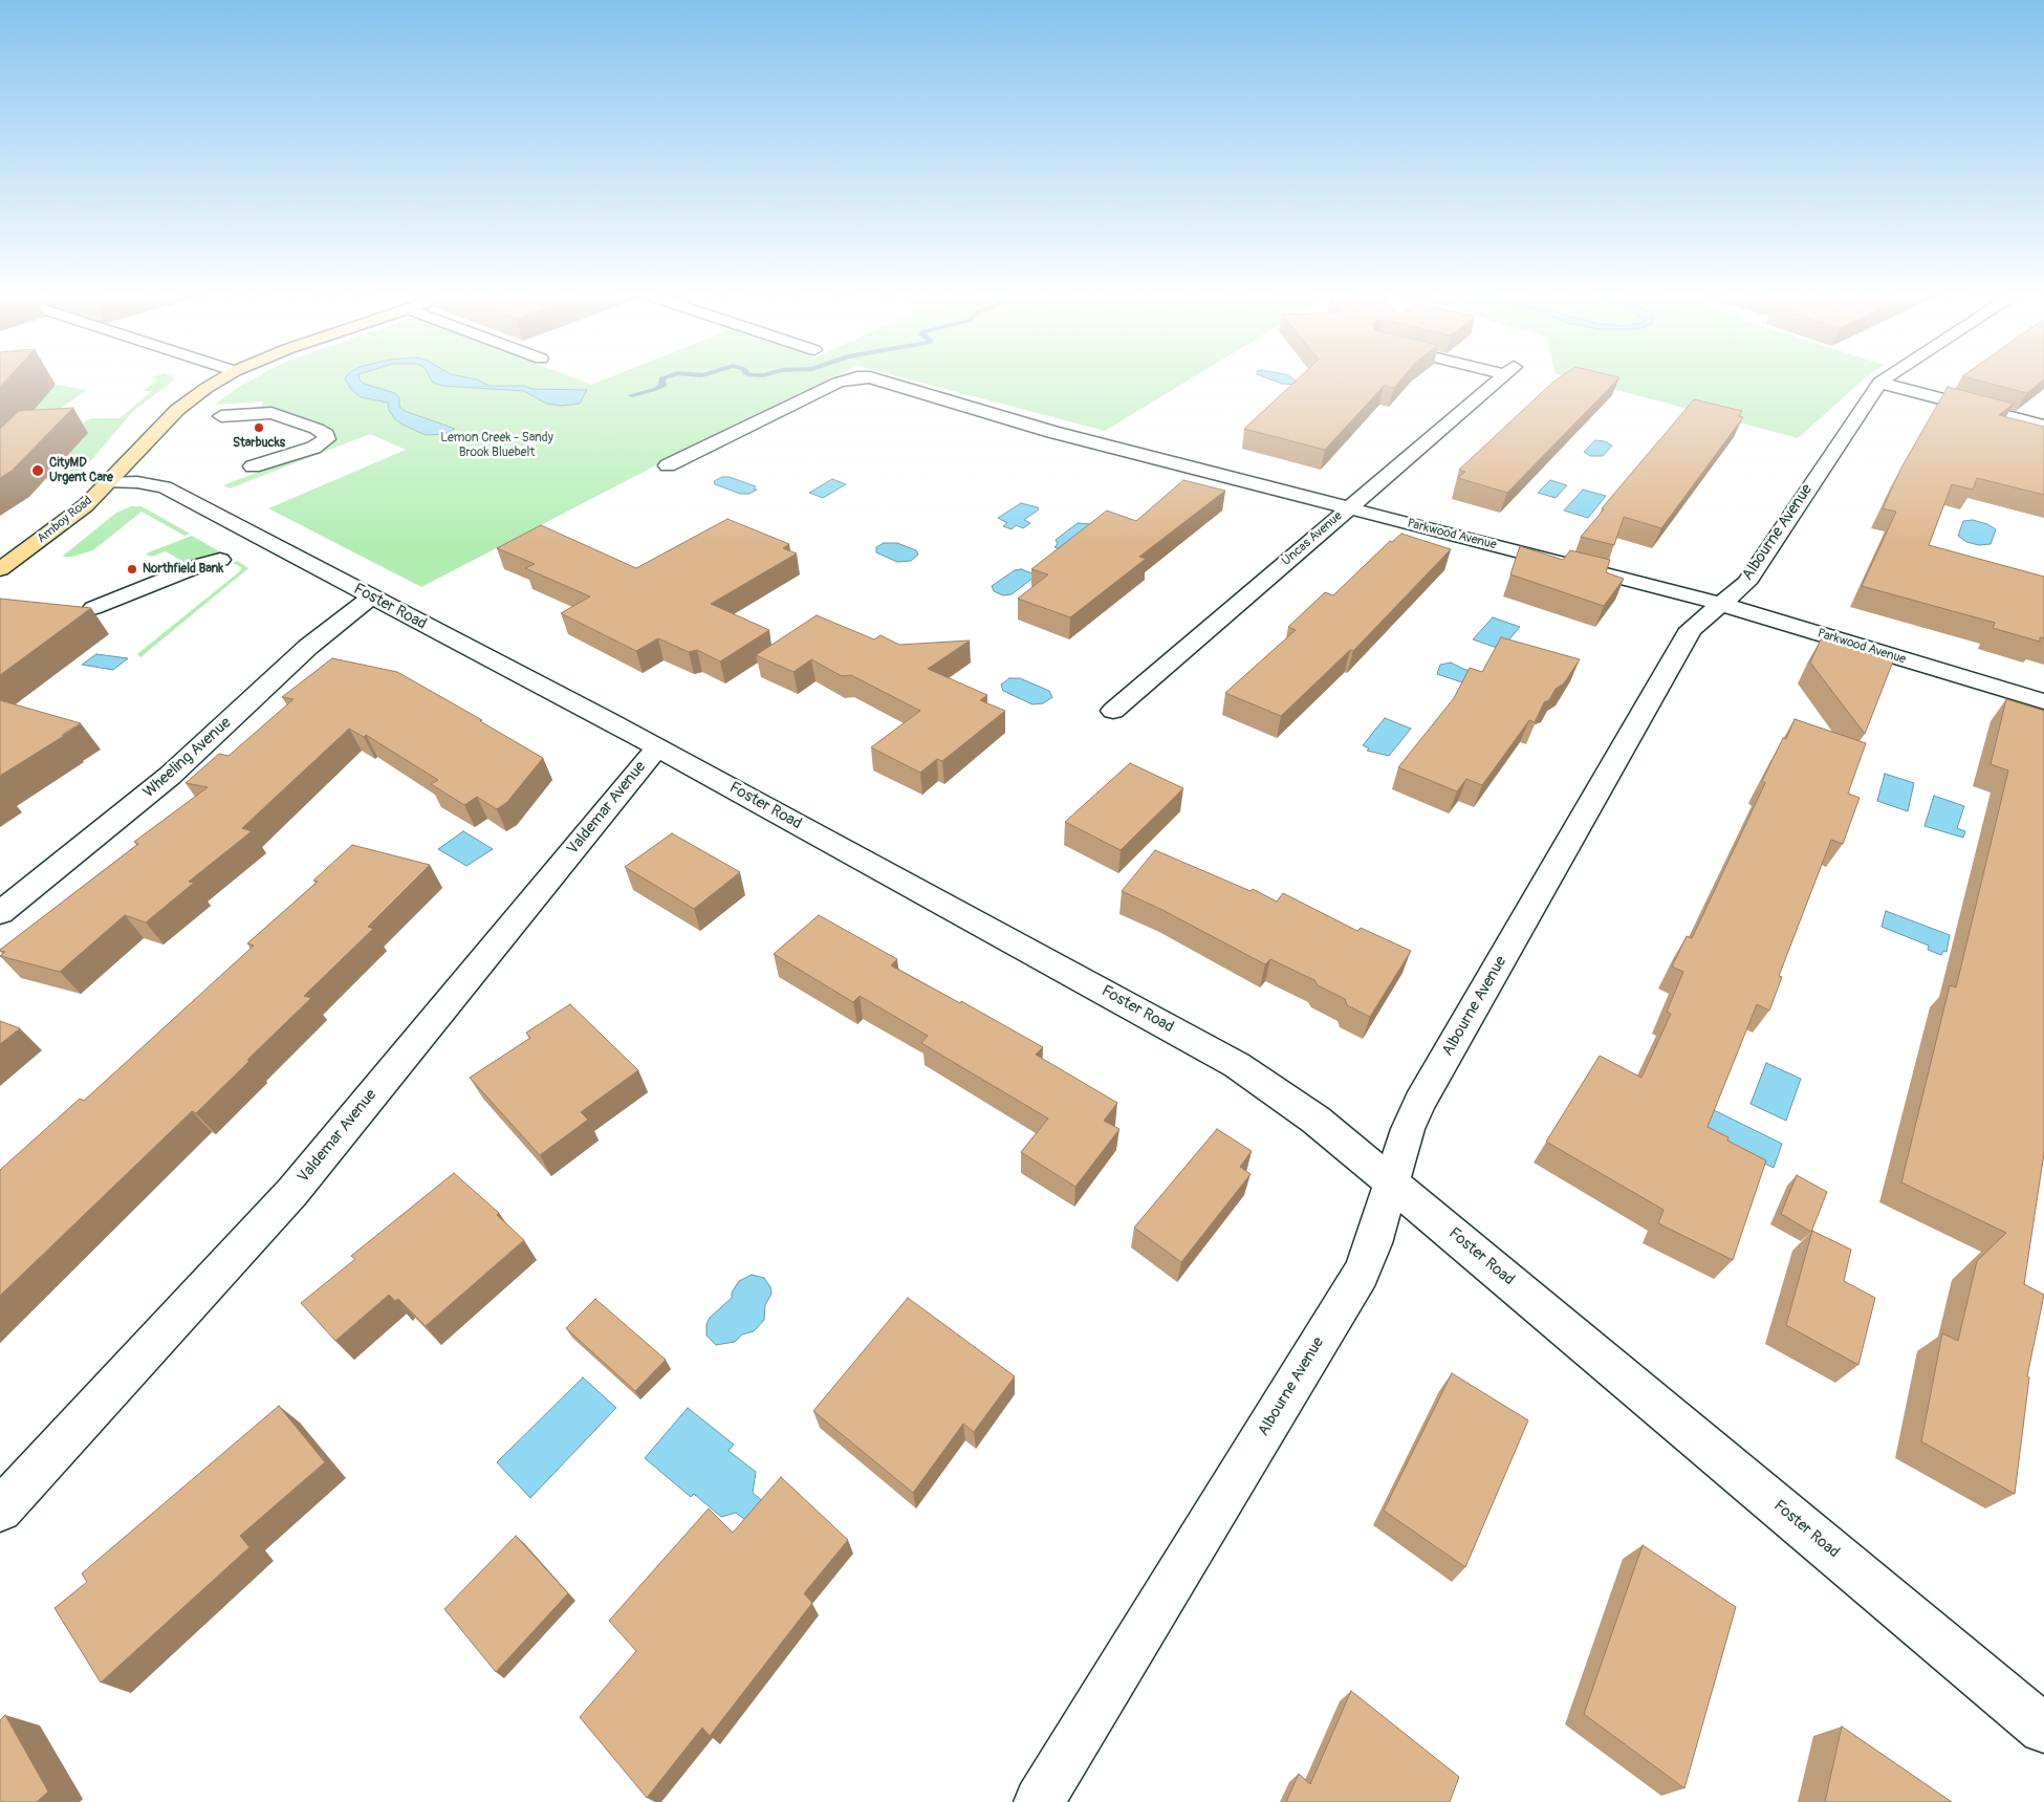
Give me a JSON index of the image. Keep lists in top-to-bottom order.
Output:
{
  "streets": {
    "main road": ["Amboy Road"],
    "street": [
      "Albourne Avenue",
      "Parkwood Avenue",
      "Uncas Avenue",
      "Foster Road",
      "Wheeling Avenue",
      "Valdemar Avenue"
    ]
  },
  "crossings": [
    ["Amboy Road", "Foster Road"],
    ["Albourne Avenue", "Parkwood Avenue"],
    ["Albourne Avenue", "Foster Road"],
    ["Parkwood Avenue", "Uncas Avenue"],
    ["Foster Road", "Wheeling Avenue"],
    ["Foster Road", "Valdemar Avenue"]
  ],
  "parks": ["Lemon Creek - Sandy Brook Bluebelt"],
  "places": ["Starbucks", "CityMD Urgent Care", "Northfield Bank"]
}
